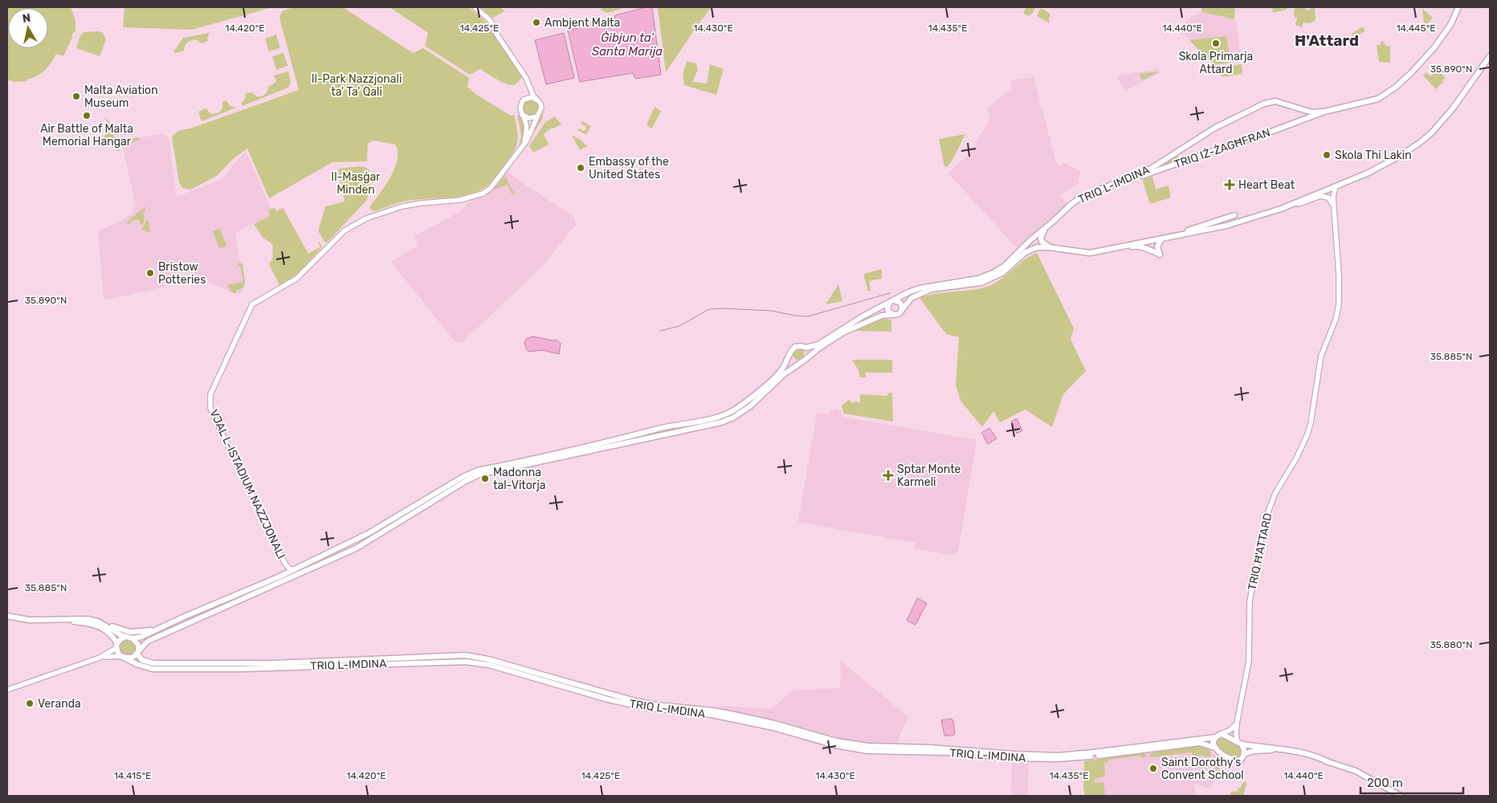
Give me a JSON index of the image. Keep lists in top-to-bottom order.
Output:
{
  "streets": {
    "highway": ["TRIQ IŻ-ŻAGĦFRAN", "TRIQ L-IMDINA"],
    "main road": ["VJAL L-ISTADIUM NAZZJONALI", "TRIQ Ħ'ATTARD"]
  },
  "crossings": [
    ["TRIQ IŻ-ŻAGĦFRAN", "TRIQ L-IMDINA"],
    ["TRIQ L-IMDINA", "TRIQ Ħ'ATTARD"]
  ],
  "districts": ["Ħ'Attard"],
  "water": ["Ġibjun ta' Santa Marija"],
  "parks": ["Il-Park Nazzjonali ta' Ta' Qali", "Il-Masġar Minden"],
  "places": {
    "other": [
      "Ambjent Malta",
      "Skola Primarja Attard",
      "Malta Aviation Museum",
      "Air Battle of Malta Memorial Hangar",
      "Skola Thi Lakin",
      "Embassy of the United States",
      "Bristow Potteries",
      "Madonna tal-Vitorja",
      "Veranda",
      "Saint Dorothy's Convent School"
    ],
    "health": ["Heart Beat", "Sptar Monte Karmeli"]
  },
  "scale_bar": "200 m",
  "north": "top",
  "coordinates": [
    "14.440°E",
    "14.420°E",
    "14.425°E",
    "14.430°E",
    "14.435°E",
    "14.445°E",
    "35.890°N",
    "35.885°N",
    "35.880°N",
    "14.415°E"
  ]
}
